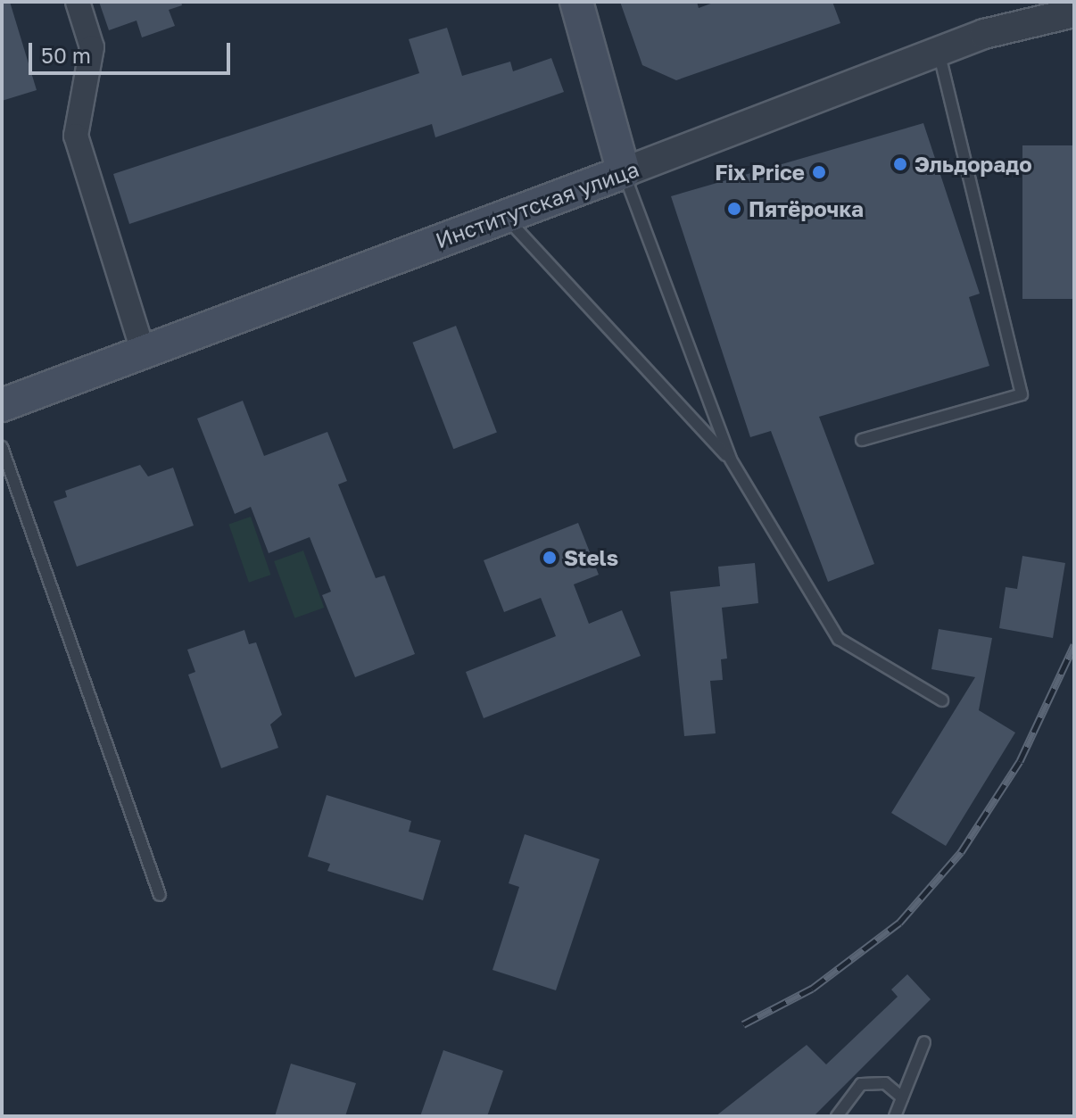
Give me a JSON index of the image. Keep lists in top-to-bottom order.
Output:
{
  "streets": {
    "main road": ["Институтская улица"]
  },
  "places": [
    "Эльдорадо",
    "Fix Price",
    "Пятёрочка",
    "Stels"
  ],
  "scale_bar": "50 m"
}
